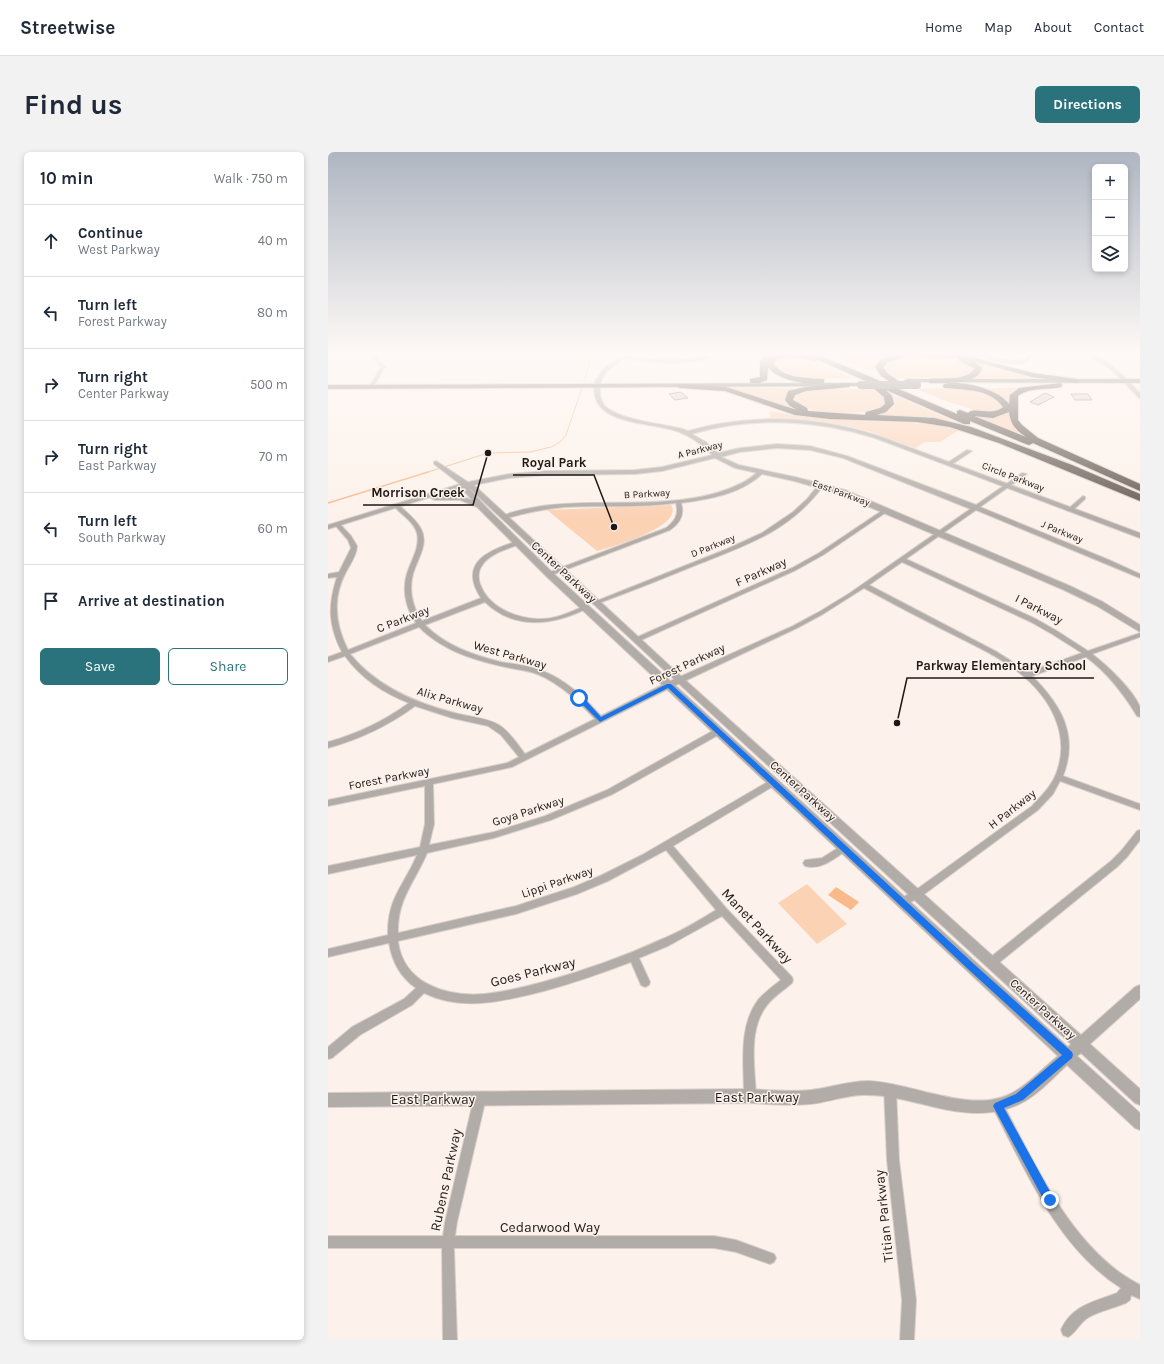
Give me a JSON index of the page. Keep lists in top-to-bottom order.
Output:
{
  "streets": {
    "street": [
      "A Parkway",
      "Circle Parkway",
      "East Parkway",
      "B Parkway",
      "J Parkway",
      "D Parkway",
      "Center Parkway",
      "F Parkway",
      "I Parkway",
      "C Parkway",
      "West Parkway",
      "Forest Parkway",
      "Alix Parkway",
      "H Parkway",
      "Goya Parkway",
      "Lippi Parkway",
      "Manet Parkway",
      "Goes Parkway",
      "Rubens Parkway",
      "Titian Parkway",
      "Cedarwood Way"
    ]
  },
  "crossings": [
    ["A Parkway", "East Parkway"],
    ["A Parkway", "J Parkway"],
    ["A Parkway", "Center Parkway"],
    ["A Parkway", "West Parkway"],
    ["A Parkway", "Forest Parkway"],
    ["A Parkway", "Alix Parkway"],
    ["Circle Parkway", "East Parkway"],
    ["Circle Parkway", "Forest Parkway"],
    ["East Parkway", "B Parkway"],
    ["East Parkway", "D Parkway"],
    ["East Parkway", "Center Parkway"],
    ["East Parkway", "F Parkway"],
    ["East Parkway", "Forest Parkway"],
    ["East Parkway", "Manet Parkway"],
    ["East Parkway", "Rubens Parkway"],
    ["East Parkway", "Titian Parkway"],
    ["B Parkway", "Center Parkway"],
    ["J Parkway", "Forest Parkway"],
    ["D Parkway", "Center Parkway"],
    ["Center Parkway", "F Parkway"],
    ["Center Parkway", "Forest Parkway"],
    ["Center Parkway", "H Parkway"],
    ["Center Parkway", "Goya Parkway"],
    ["Center Parkway", "Lippi Parkway"],
    ["I Parkway", "Forest Parkway"],
    ["C Parkway", "West Parkway"],
    ["C Parkway", "Alix Parkway"],
    ["West Parkway", "Forest Parkway"],
    ["Forest Parkway", "Alix Parkway"],
    ["Forest Parkway", "H Parkway"],
    ["Forest Parkway", "Goes Parkway"],
    ["Goya Parkway", "Goes Parkway"],
    ["Lippi Parkway", "Manet Parkway"],
    ["Lippi Parkway", "Goes Parkway"],
    ["Manet Parkway", "Goes Parkway"],
    ["Rubens Parkway", "Cedarwood Way"]
  ],
  "places": ["Morrison Creek", "Royal Park", "Parkway Elementary School"],
  "page": {
    "header": "Streetwise",
    "nav": [
      "Home",
      "Map",
      "About",
      "Contact"
    ],
    "buttons": [
      "Directions",
      ["Save", "Share"]
    ],
    "title": "Find us",
    "heading": ["10 min", "Walk · 750 m"],
    "map_buttons": ["+", "−"],
    "list": [
      ["Continue", "West Parkway", "40 m"],
      ["Turn left", "Forest Parkway", "80 m"],
      ["Turn right", "Center Parkway", "500 m"],
      ["Turn right", "East Parkway", "70 m"],
      ["Turn left", "South Parkway", "60 m"],
      "Arrive at destination"
    ]
  }
}
